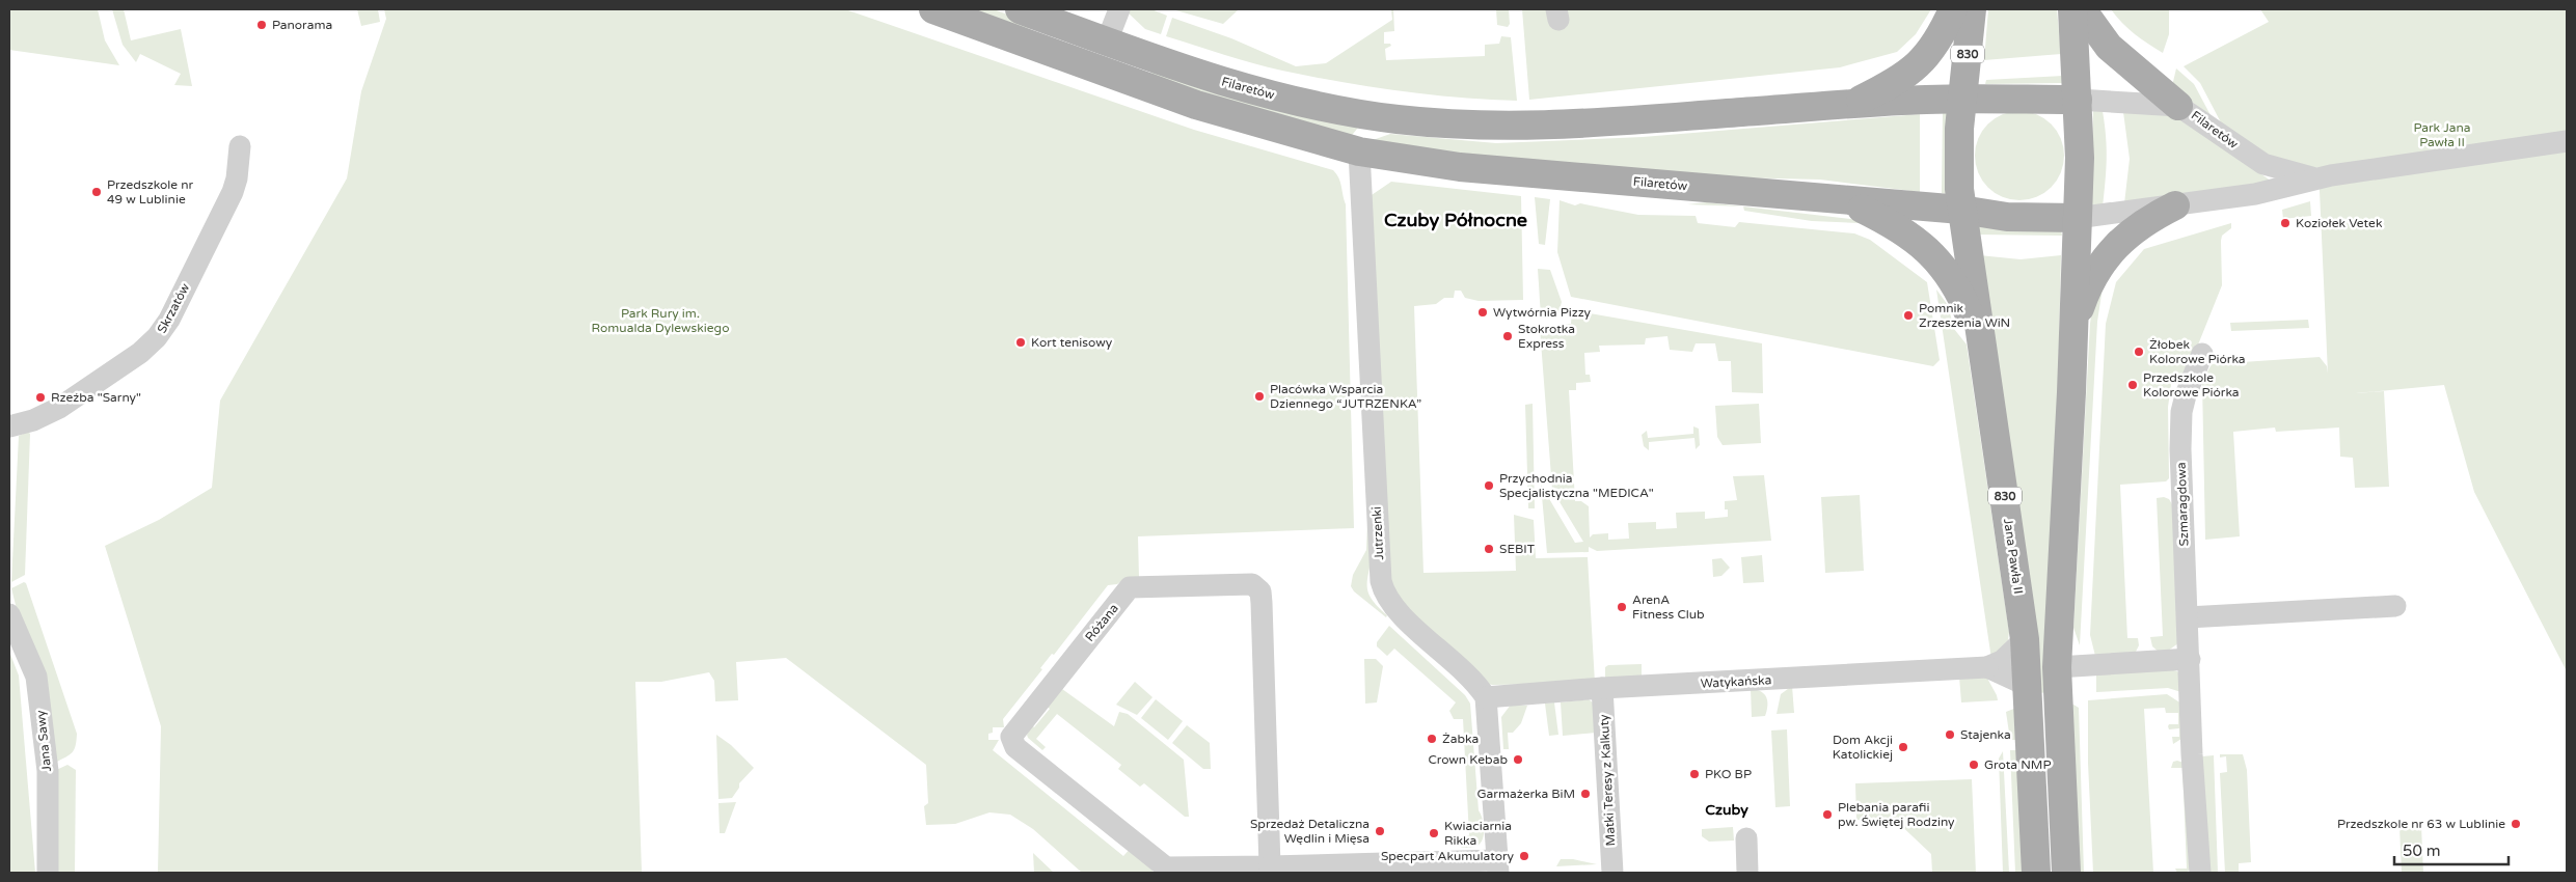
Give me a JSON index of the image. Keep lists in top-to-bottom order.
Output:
{
  "streets": {
    "main road": ["830", "Filaretów", "Jana Pawła II"],
    "street": [
      "Skrzatów",
      "Szmaragdowa",
      "Jutrzenki",
      "Różana",
      "Watykańska",
      "Jana Sawy",
      "Matki Teresy z Kalkuty"
    ]
  },
  "crossings": [
    ["830", "Filaretów"],
    ["830", "Jana Pawła II"],
    ["Filaretów", "Jutrzenki"],
    ["Filaretów", "Jana Pawła II"],
    ["Jutrzenki", "Watykańska"],
    ["Watykańska", "Matki Teresy z Kalkuty"]
  ],
  "districts": ["Czuby Północne", "Czuby"],
  "parks": ["Park Jana Pawła II", "Park Rury im. Romualda Dylewskiego"],
  "places": [
    "Panorama",
    "Przedszkole nr 49 w Lublinie",
    "Koziołek Vetek",
    "Wytwórnia Pizzy",
    "Pomnik Zrzeszenia WiN",
    "Stokrotka Express",
    "Kort tenisowy",
    "Żłobek Kolorowe Piórka",
    "Przedszkole Kolorowe Piórka",
    "Placówka Wsparcia Dziennego “JUTRZENKA”",
    "Rzeźba \"Sarny\"",
    "Przychodnia Specjalistyczna \"MEDICA\"",
    "SEBIT",
    "ArenA Fitness Club",
    "Stajenka",
    "Żabka",
    "Dom Akcji Katolickiej",
    "Crown Kebab",
    "Grota NMP",
    "PKO BP",
    "Garmażerka BiM",
    "Plebania parafii pw. Świętej Rodziny",
    "Przedszkole nr 63 w Lublinie",
    "Sprzedaż Detaliczna Wędlin i Mięsa",
    "Kwiaciarnia Rikka",
    "Specpart Akumulatory"
  ],
  "scale_bar": "50 m"
}
